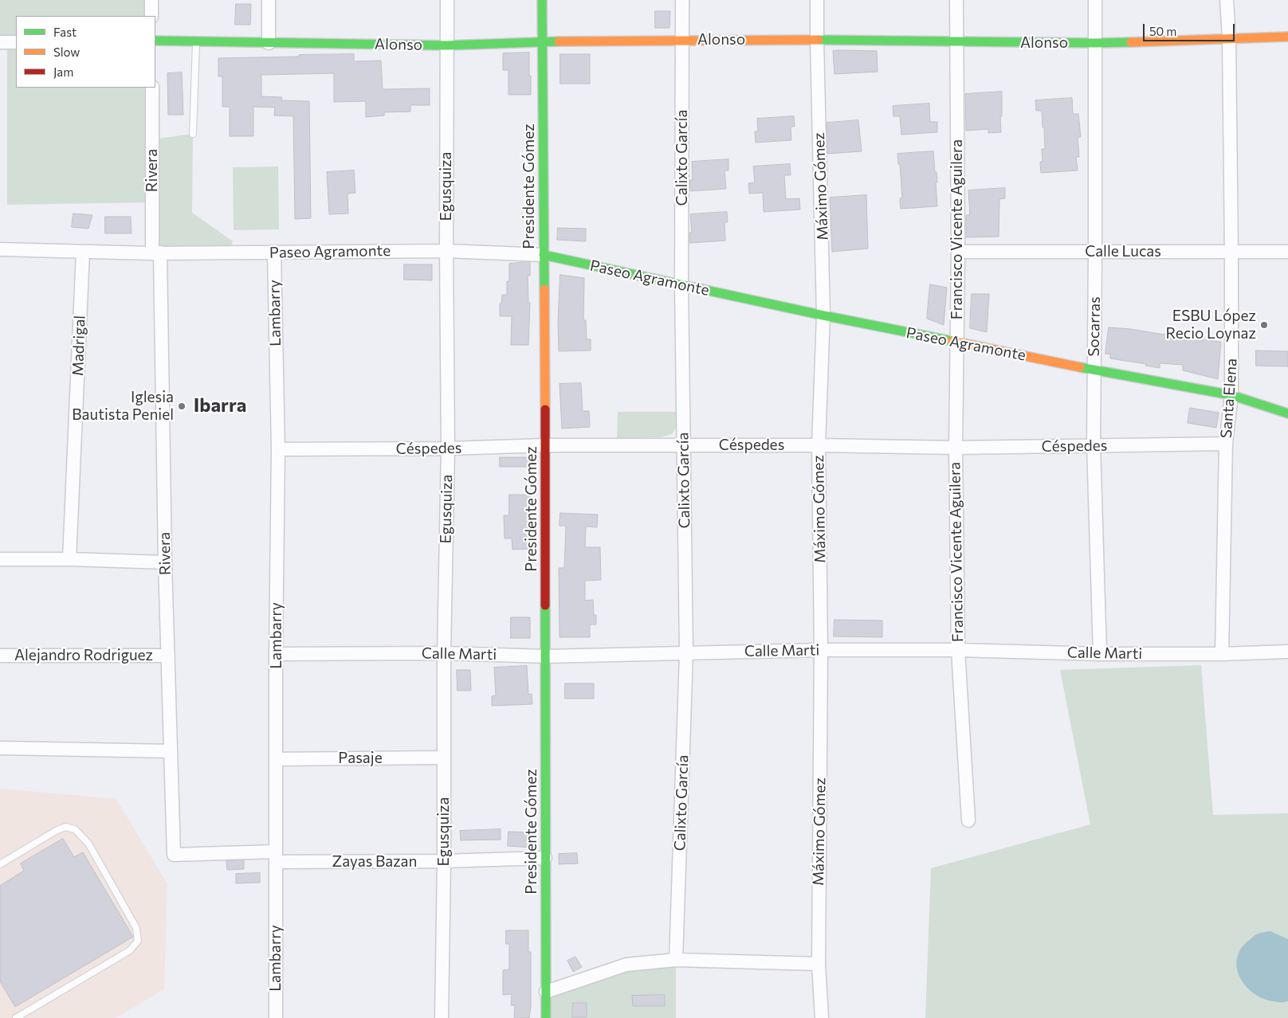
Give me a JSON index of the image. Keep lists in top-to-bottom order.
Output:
{
  "streets": {
    "street": [
      "Alonso",
      "Calixto García",
      "Rivera",
      "Egusquiza",
      "Presidente Gómez",
      "Máximo Gómez",
      "Francisco Vicente Aguilera",
      "Paseo Agramonte",
      "Calle Lucas",
      "Lambarry",
      "Socarras",
      "Madrigal",
      "Santa Elena",
      "Céspedes",
      "Calle Marti",
      "Alejandro Rodriguez",
      "Pasaje",
      "Zayas Bazan"
    ]
  },
  "crossings": [
    ["Alonso", "Calixto García"],
    ["Alonso", "Egusquiza"],
    ["Alonso", "Presidente Gómez"],
    ["Alonso", "Máximo Gómez"],
    ["Alonso", "Francisco Vicente Aguilera"],
    ["Alonso", "Socarras"],
    ["Alonso", "Santa Elena"],
    ["Calixto García", "Paseo Agramonte"],
    ["Calixto García", "Céspedes"],
    ["Calixto García", "Calle Marti"],
    ["Rivera", "Paseo Agramonte"],
    ["Rivera", "Alejandro Rodriguez"],
    ["Rivera", "Zayas Bazan"],
    ["Egusquiza", "Paseo Agramonte"],
    ["Egusquiza", "Céspedes"],
    ["Egusquiza", "Calle Marti"],
    ["Egusquiza", "Pasaje"],
    ["Egusquiza", "Zayas Bazan"],
    ["Presidente Gómez", "Paseo Agramonte"],
    ["Presidente Gómez", "Céspedes"],
    ["Presidente Gómez", "Calle Marti"],
    ["Presidente Gómez", "Zayas Bazan"],
    ["Máximo Gómez", "Paseo Agramonte"],
    ["Máximo Gómez", "Céspedes"],
    ["Máximo Gómez", "Calle Marti"],
    ["Francisco Vicente Aguilera", "Paseo Agramonte"],
    ["Francisco Vicente Aguilera", "Calle Lucas"],
    ["Francisco Vicente Aguilera", "Céspedes"],
    ["Francisco Vicente Aguilera", "Calle Marti"],
    ["Paseo Agramonte", "Lambarry"],
    ["Paseo Agramonte", "Socarras"],
    ["Paseo Agramonte", "Madrigal"],
    ["Paseo Agramonte", "Santa Elena"],
    ["Calle Lucas", "Socarras"],
    ["Calle Lucas", "Santa Elena"],
    ["Lambarry", "Céspedes"],
    ["Lambarry", "Calle Marti"],
    ["Lambarry", "Pasaje"],
    ["Lambarry", "Zayas Bazan"],
    ["Socarras", "Céspedes"],
    ["Socarras", "Calle Marti"],
    ["Santa Elena", "Céspedes"],
    ["Santa Elena", "Calle Marti"]
  ],
  "districts": ["Ibarra"],
  "places": ["ESBU López Recio Loynaz", "Iglesia Bautista Peniel"],
  "legend": ["Fast", "Slow", "Jam"],
  "scale_bar": "50 m"
}
